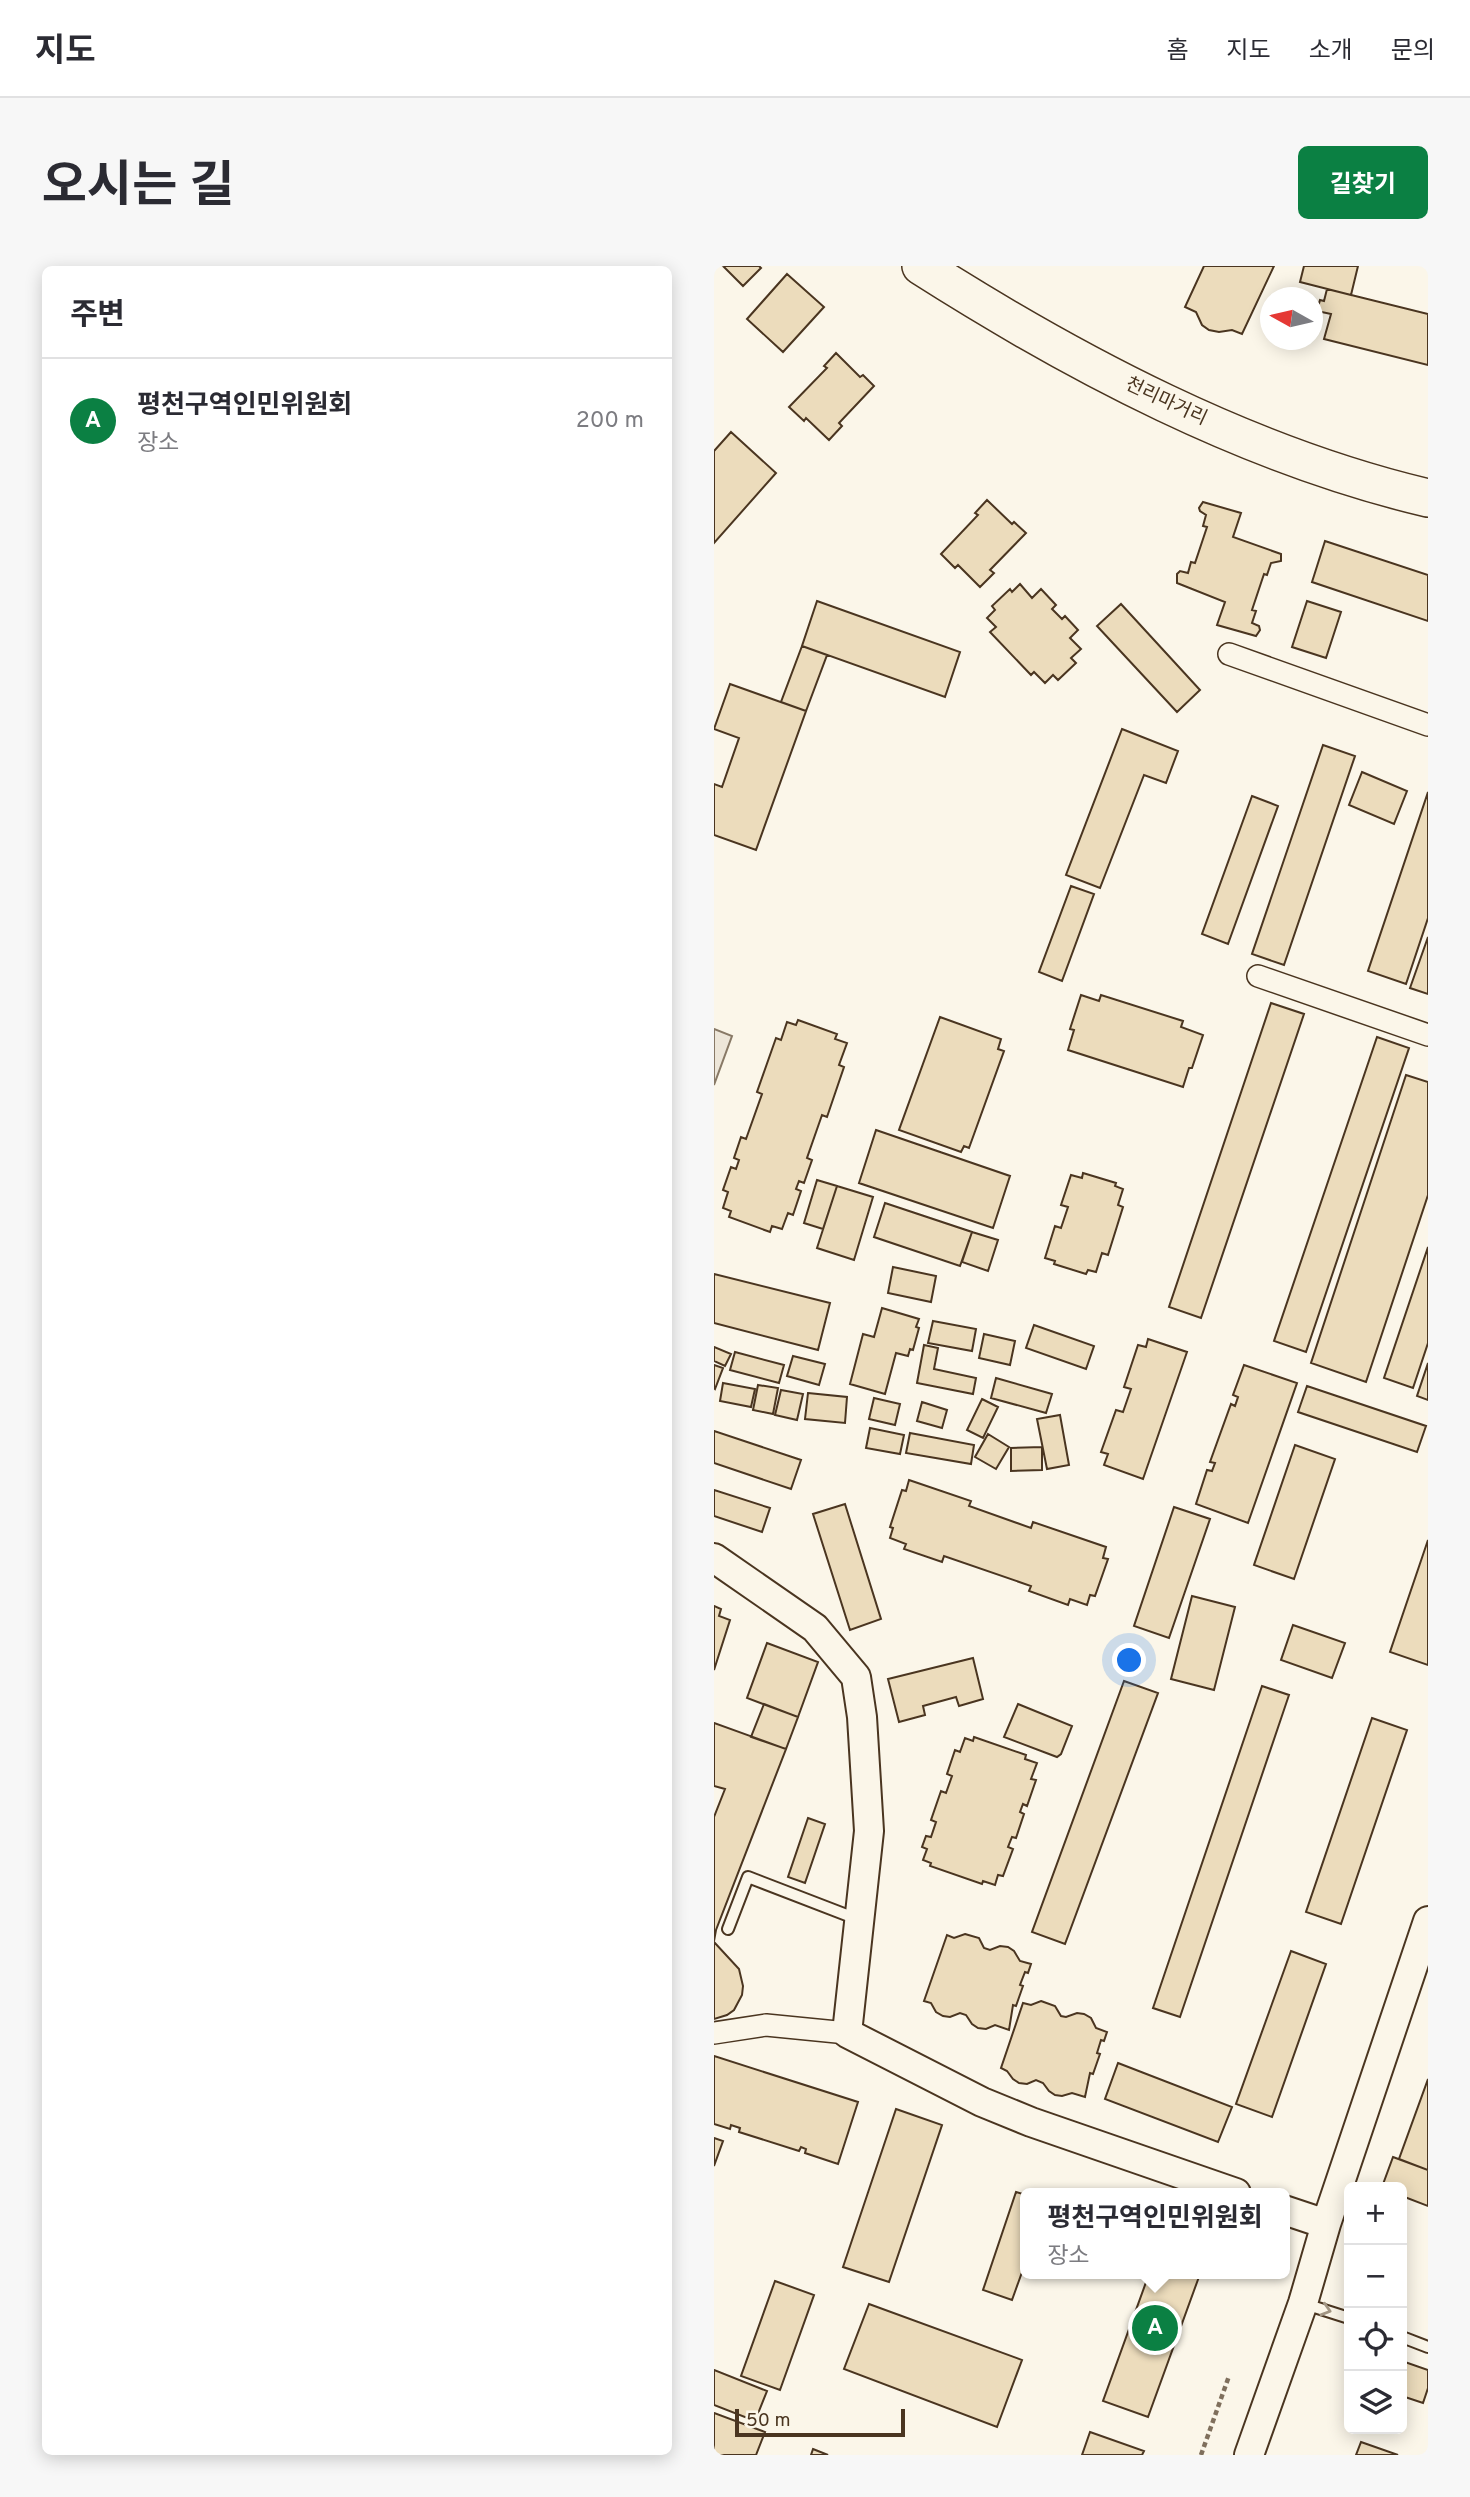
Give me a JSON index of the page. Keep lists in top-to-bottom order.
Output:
{
  "streets": {
    "highway": ["천리마거리"]
  },
  "scale_bar": "50 m",
  "north": "left",
  "page": {
    "header": "지도",
    "nav": [
      "홈",
      "지도",
      "소개",
      "문의"
    ],
    "title": "오시는 길",
    "buttons": "길찾기",
    "heading": "주변",
    "list": [
      {
        "mark": "A",
        "name": "평천구역인민위원회",
        "note": "장소",
        "value": "200 m"
      }
    ],
    "map_buttons": ["+", "−"],
    "popup": ["평천구역인민위원회", "장소"],
    "pins": "A",
    "scale": "50 m"
  }
}
